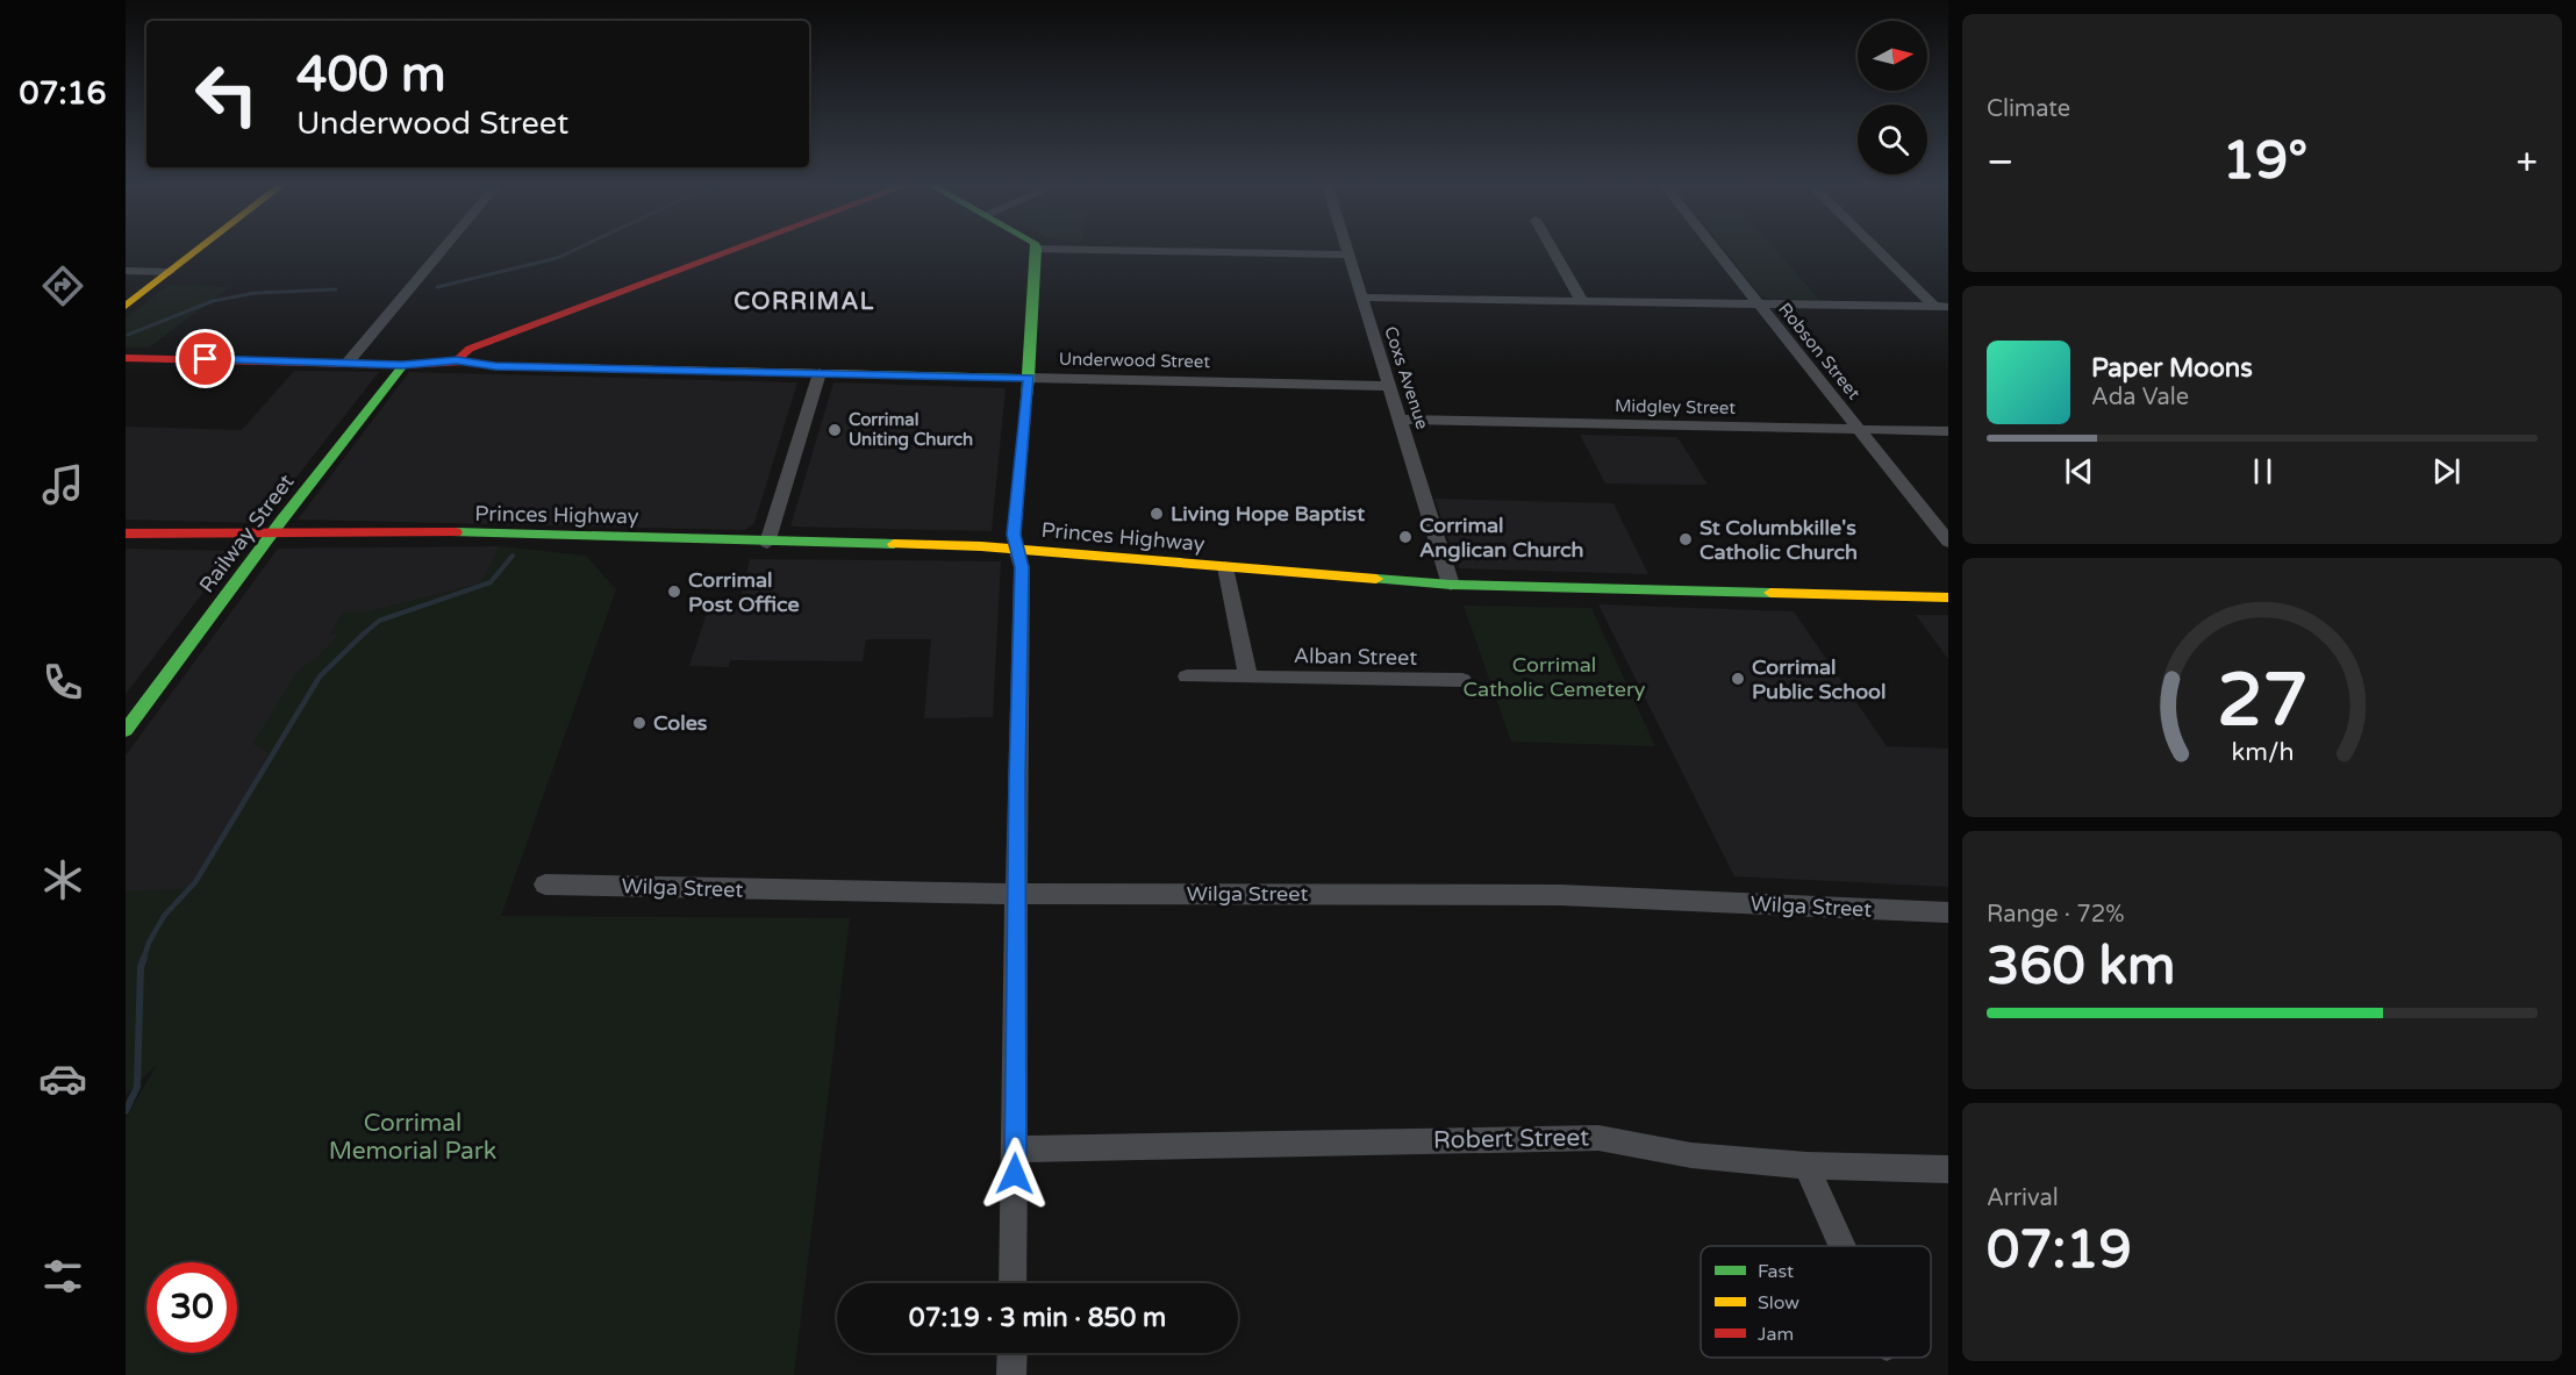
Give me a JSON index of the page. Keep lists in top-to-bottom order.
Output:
{
  "streets": {
    "street": [
      "Robson Street",
      "Underwood Street",
      "Coxs Avenue",
      "Midgley Street",
      "Princes Highway",
      "Railway Street",
      "Alban Street",
      "Wilga Street",
      "Robert Street"
    ]
  },
  "crossings": [
    ["Robson Street", "Midgley Street"],
    ["Underwood Street", "Coxs Avenue"],
    ["Underwood Street", "Railway Street"],
    ["Coxs Avenue", "Midgley Street"],
    ["Coxs Avenue", "Princes Highway"],
    ["Princes Highway", "Railway Street"]
  ],
  "districts": ["CORRIMAL"],
  "parks": ["Corrimal Catholic Cemetery", "Corrimal Memorial Park"],
  "places": [
    "Corrimal Uniting Church",
    "Living Hope Baptist",
    "Corrimal Anglican Church",
    "St Columbkille's Catholic Church",
    "Corrimal Post Office",
    "Corrimal Public School",
    "Coles"
  ],
  "legend": ["Fast", "Slow", "Jam"],
  "north": "right",
  "page": {
    "tabs": "07:16",
    "tile": [
      "Climate",
      ["Range · 72%", "360 km"],
      ["Arrival", "07:19"]
    ],
    "turn": ["400 m", "Underwood Street"],
    "heat": ["−", "19°", "+"],
    "song": ["Paper Moons", "Ada Vale"],
    "limit": "30",
    "trip": "07:19 · 3 min · 850 m",
    "gauge": ["27", "km/h"]
  }
}
